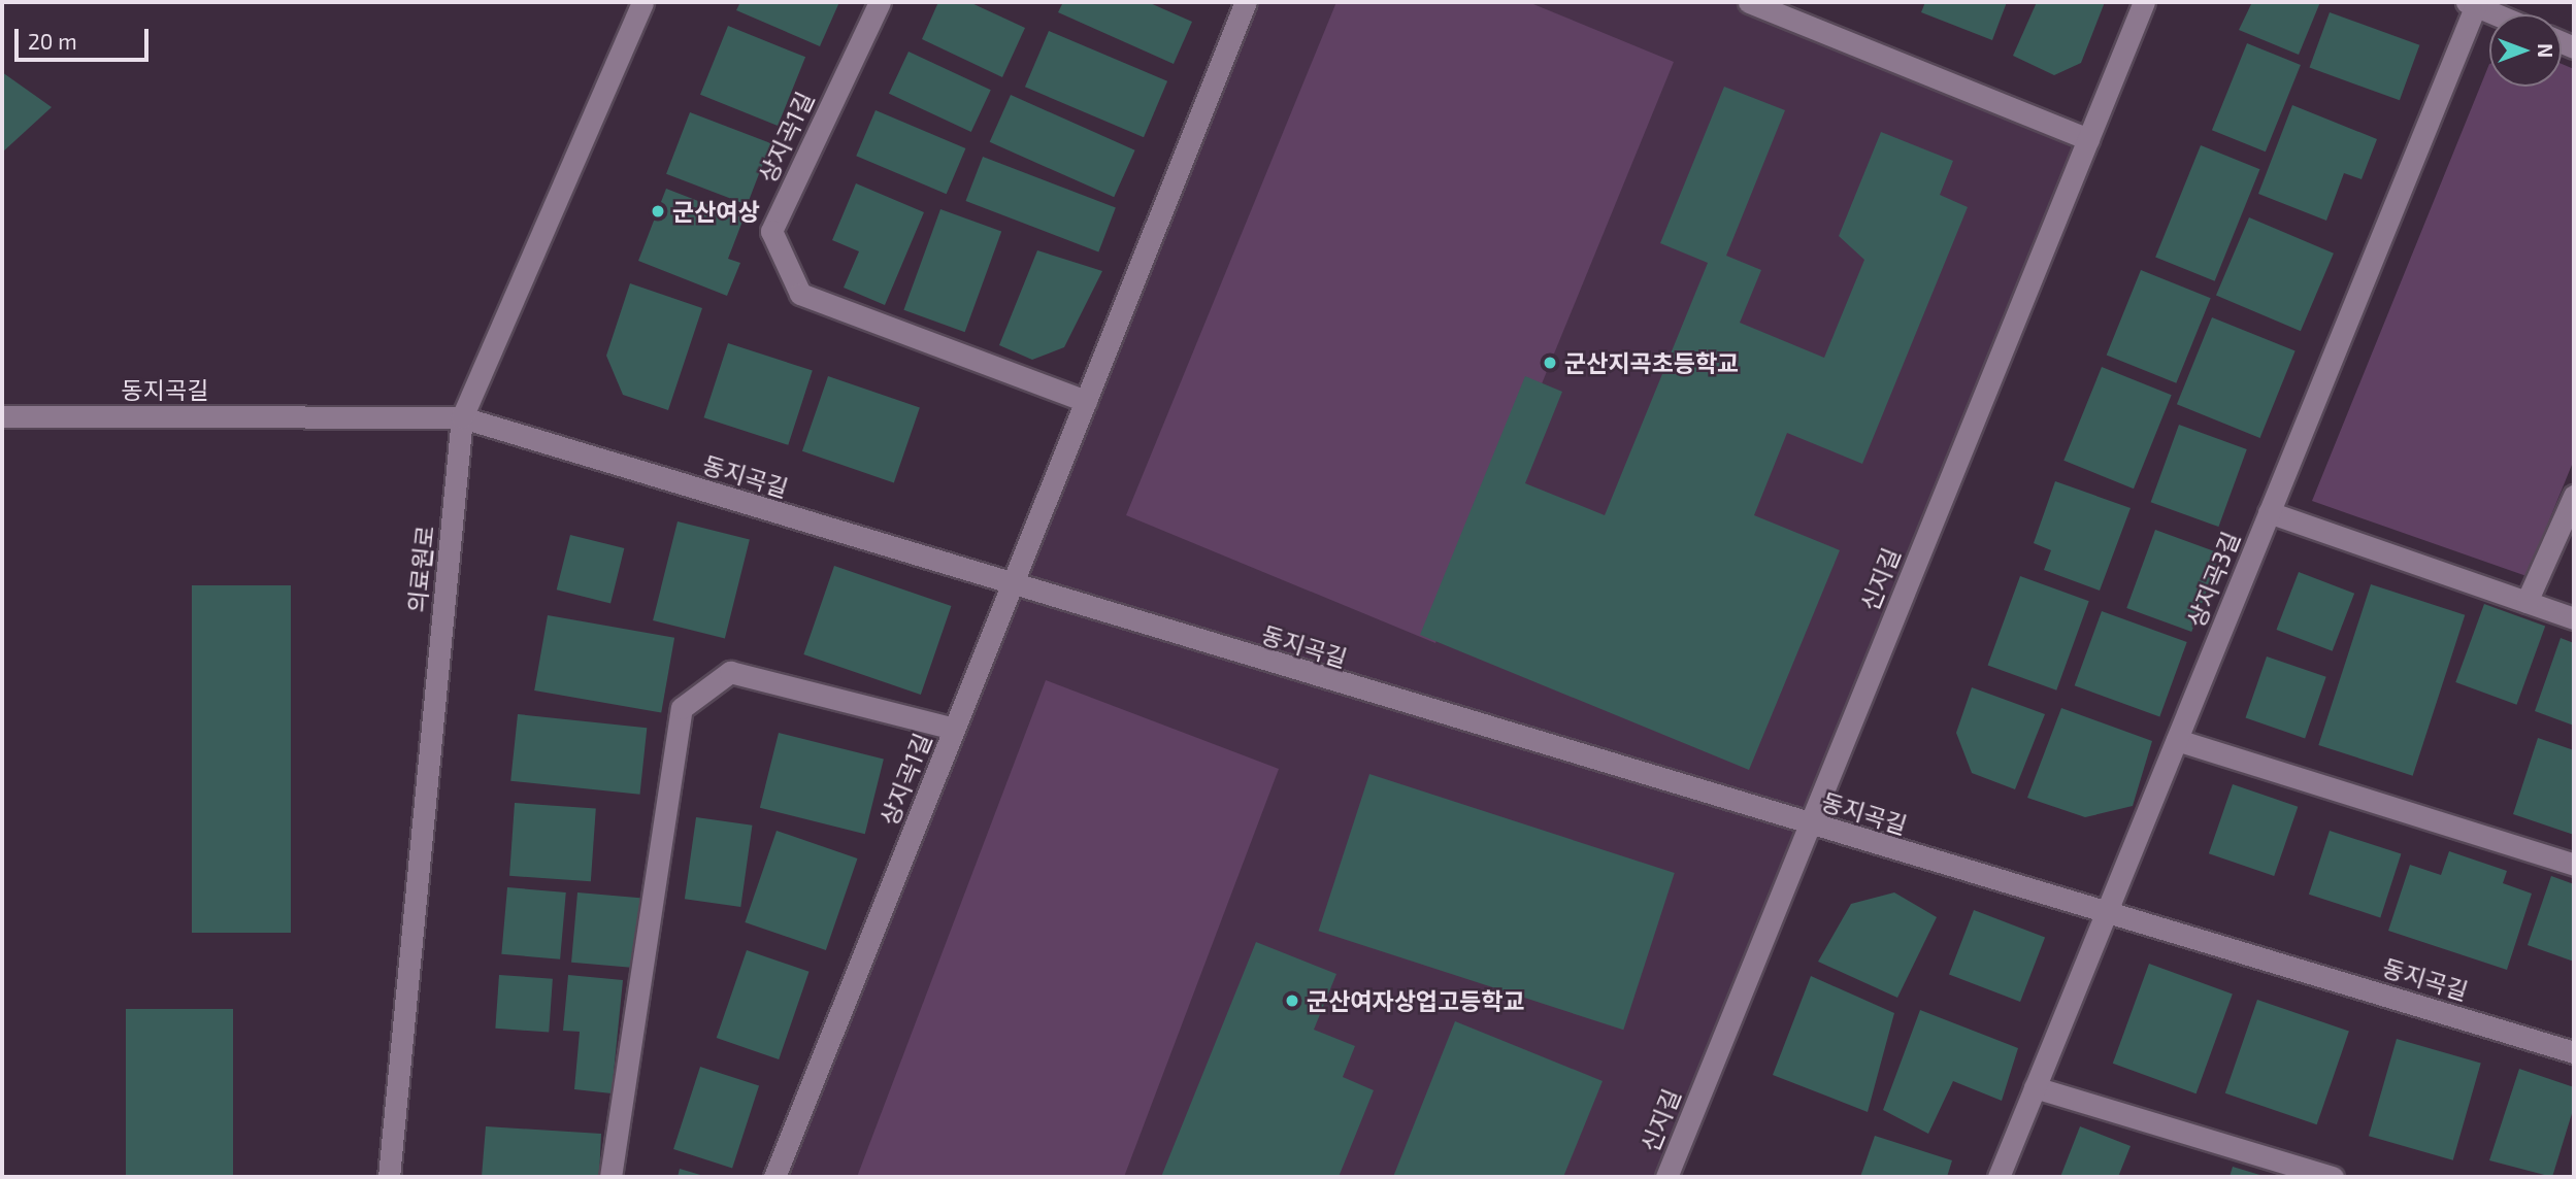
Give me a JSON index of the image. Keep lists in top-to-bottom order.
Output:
{
  "streets": {
    "street": [
      "상지곡1길",
      "동지곡길",
      "의료원로",
      "신지길",
      "상지곡3길"
    ]
  },
  "crossings": [
    ["상지곡1길", "동지곡길"],
    ["동지곡길", "의료원로"],
    ["동지곡길", "신지길"],
    ["동지곡길", "상지곡3길"]
  ],
  "places": ["군산여상", "군산지곡초등학교", "군산여자상업고등학교"],
  "scale_bar": "20 m",
  "north": "right"
}
